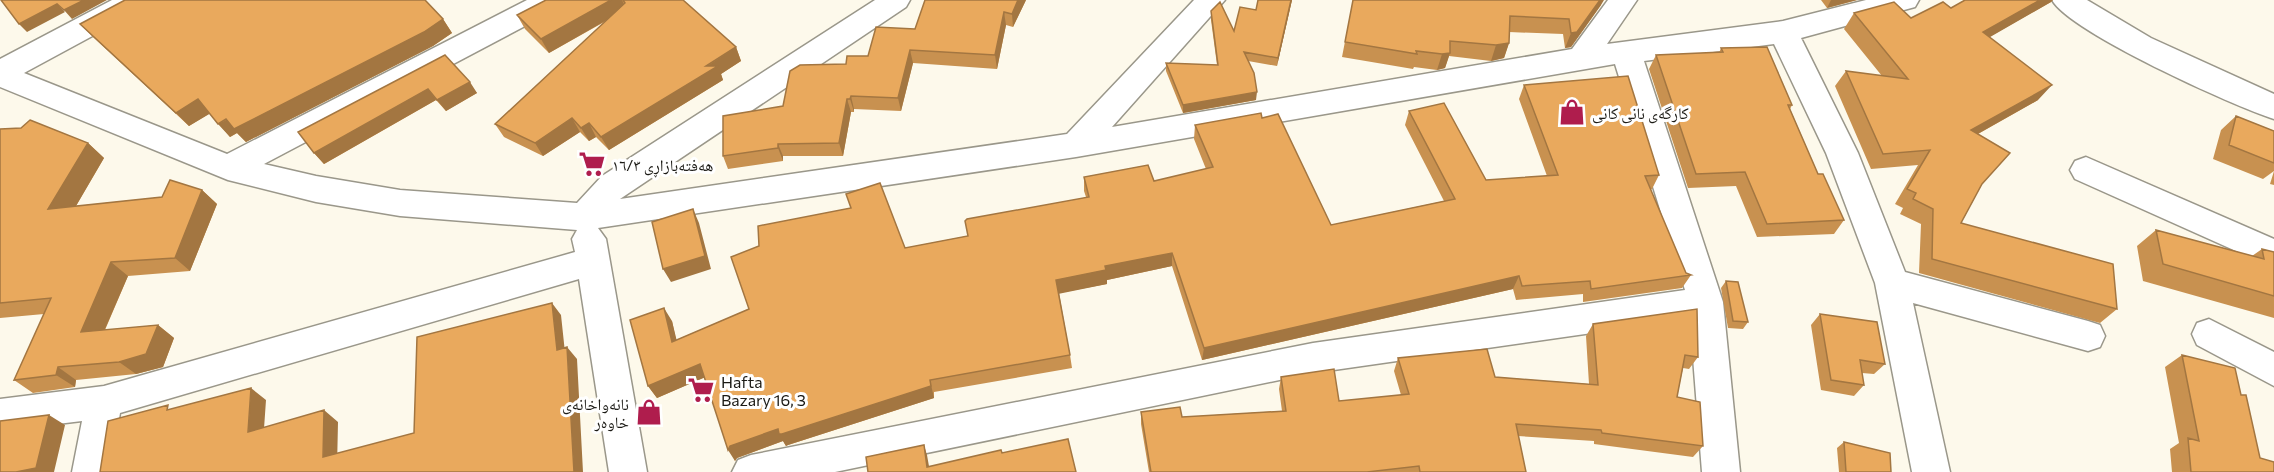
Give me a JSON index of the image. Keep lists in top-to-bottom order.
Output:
{
  "places": {
    "shop": ["کارگەی نانی کانی", "نانەواخانەی خاوەر"],
    "supermarket": ["هەفتەبازاڕی ١٦/٣", "Hafta Bazary 16, 3"]
  }
}
